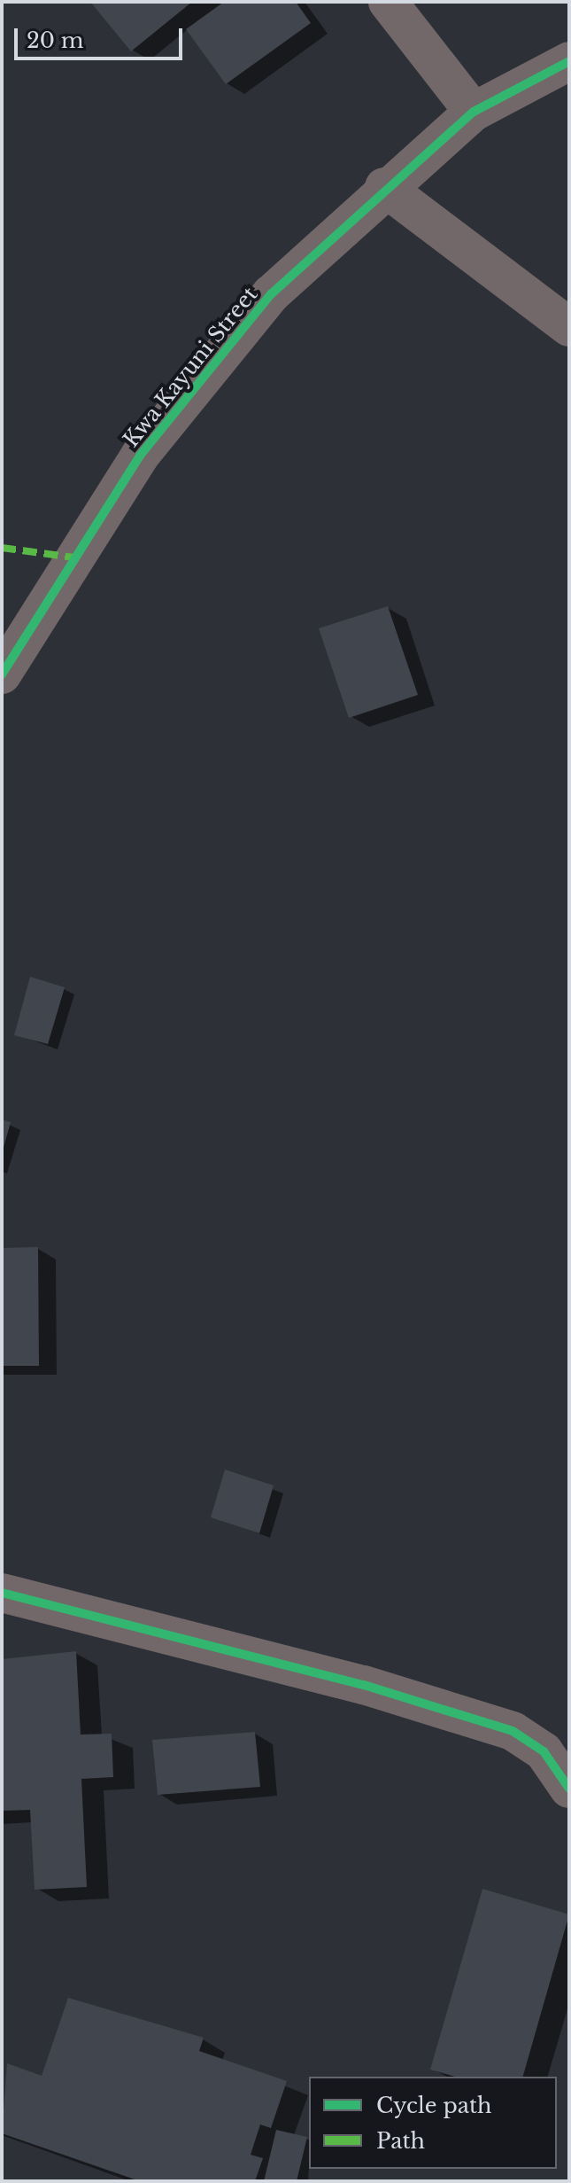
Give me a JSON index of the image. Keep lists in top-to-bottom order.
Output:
{
  "streets": {
    "street": ["Kwa Kayuni Street"]
  },
  "legend": ["Cycle path", "Path"],
  "scale_bar": "20 m"
}
